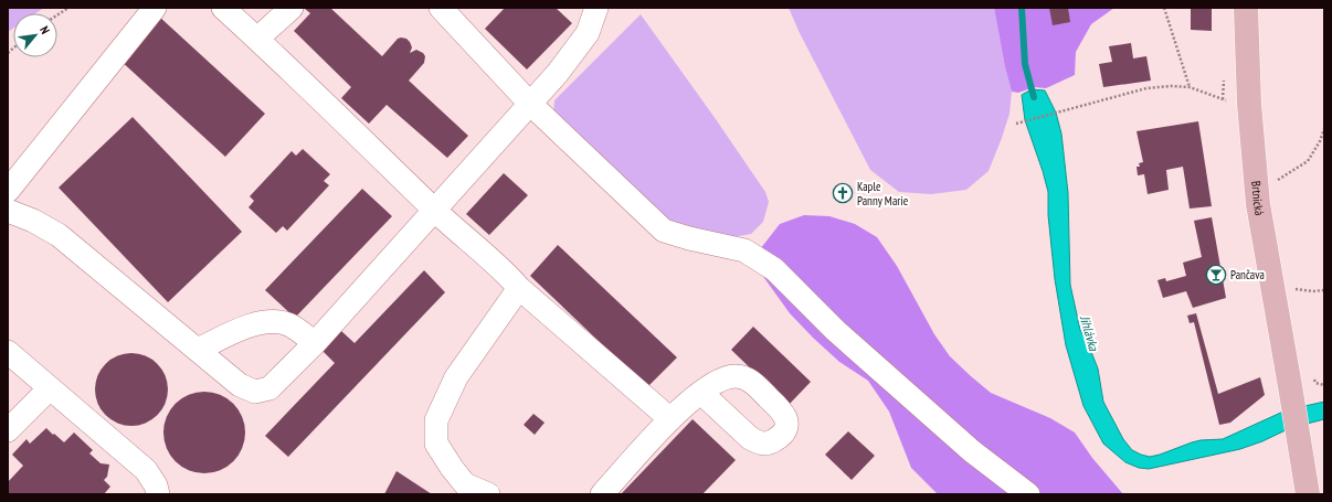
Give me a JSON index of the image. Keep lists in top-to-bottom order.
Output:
{
  "streets": {
    "main road": ["Brtnická"]
  },
  "water": ["Jihlávka"],
  "places": {
    "church": ["Kaple Panny Marie"],
    "bar": ["Pančava"]
  },
  "north": "top right"
}
